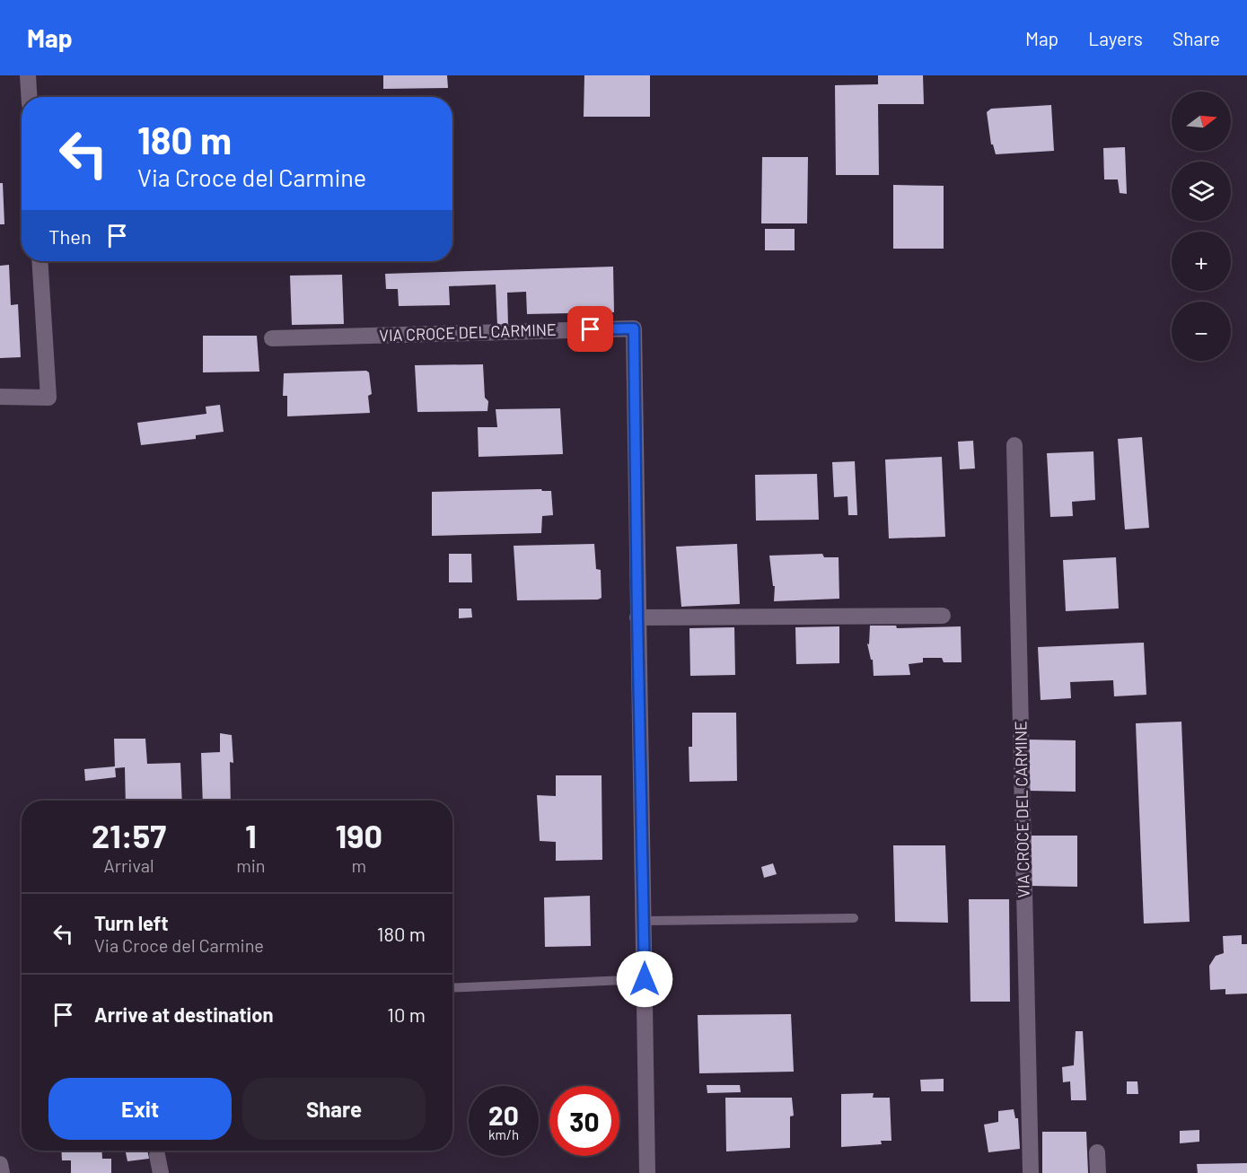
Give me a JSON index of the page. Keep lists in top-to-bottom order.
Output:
{
  "streets": {
    "street": ["VIA CROCE DEL CARMINE"]
  },
  "north": "right",
  "page": {
    "header": "Map",
    "nav": ["Map", "Layers", "Share"],
    "map_buttons": ["+", "−"],
    "turn": ["180 m", "Via Croce del Carmine"],
    "then": "Then",
    "eta": [
      "21:57",
      "Arrival",
      "1",
      "min",
      "190",
      "m"
    ],
    "list": [
      {
        "name": "Turn left",
        "note": "Via Croce del Carmine",
        "value": "180 m"
      },
      {
        "name": "Arrive at destination",
        "value": "10 m"
      }
    ],
    "buttons": ["Exit", "Share"],
    "speed": "20 km/h",
    "limit": "30"
  }
}
